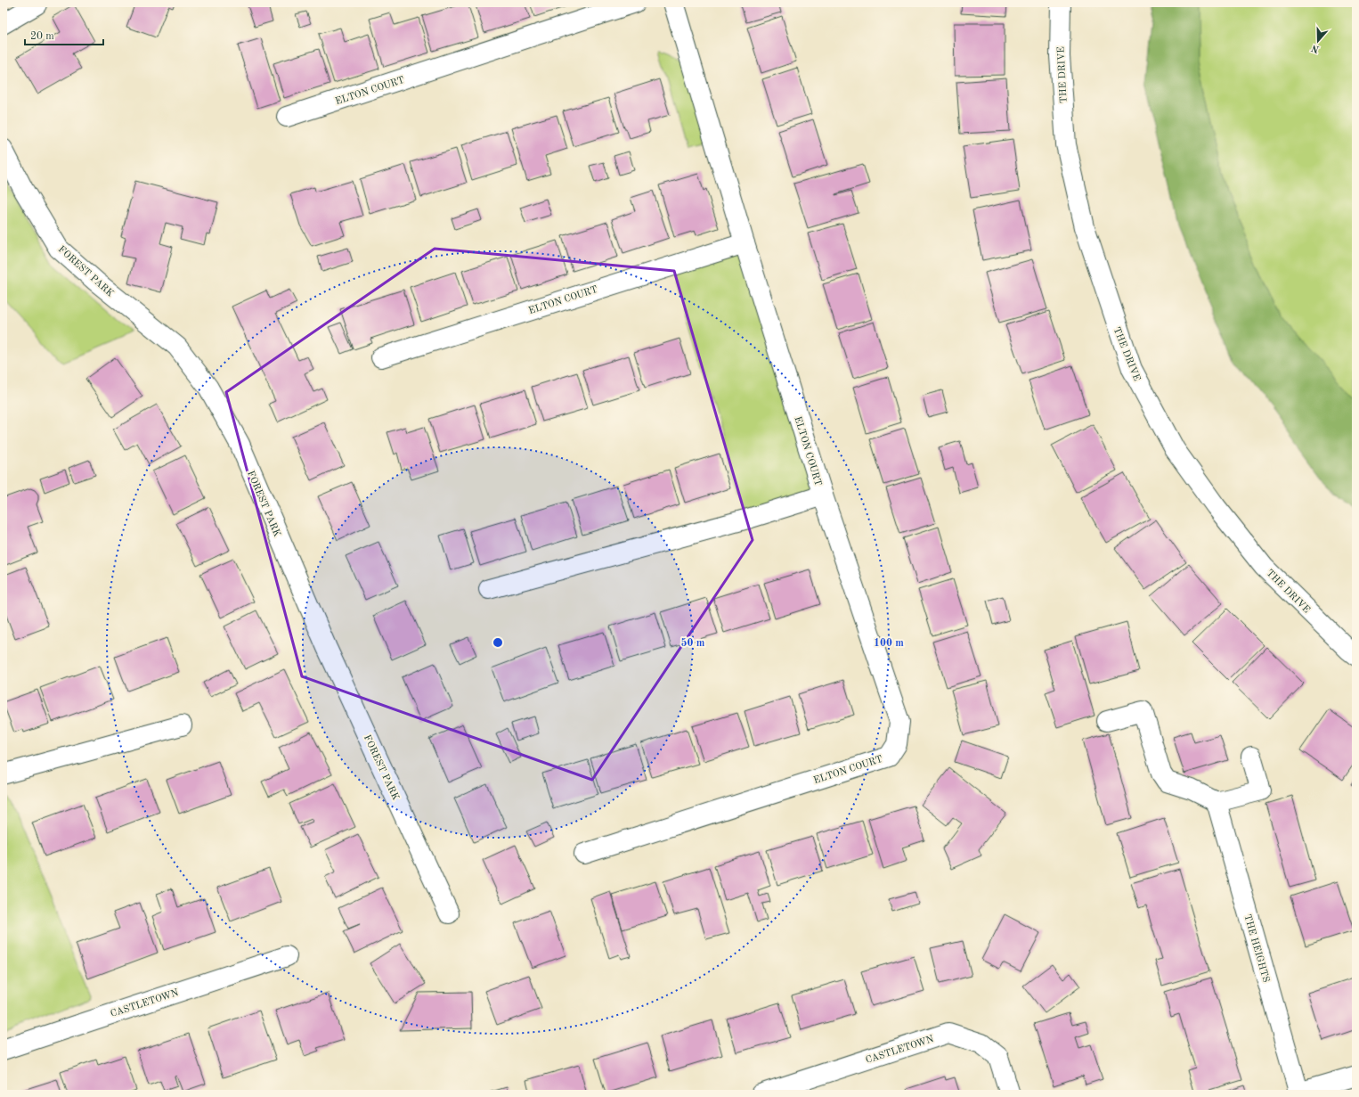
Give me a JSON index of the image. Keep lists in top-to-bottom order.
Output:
{
  "streets": {
    "street": [
      "THE DRIVE",
      "ELTON COURT",
      "FOREST PARK",
      "THE HEIGHTS",
      "CASTLETOWN"
    ]
  },
  "scale_bar": "20 m",
  "north": "bottom",
  "rings": ["50 m", "100 m"]
}
